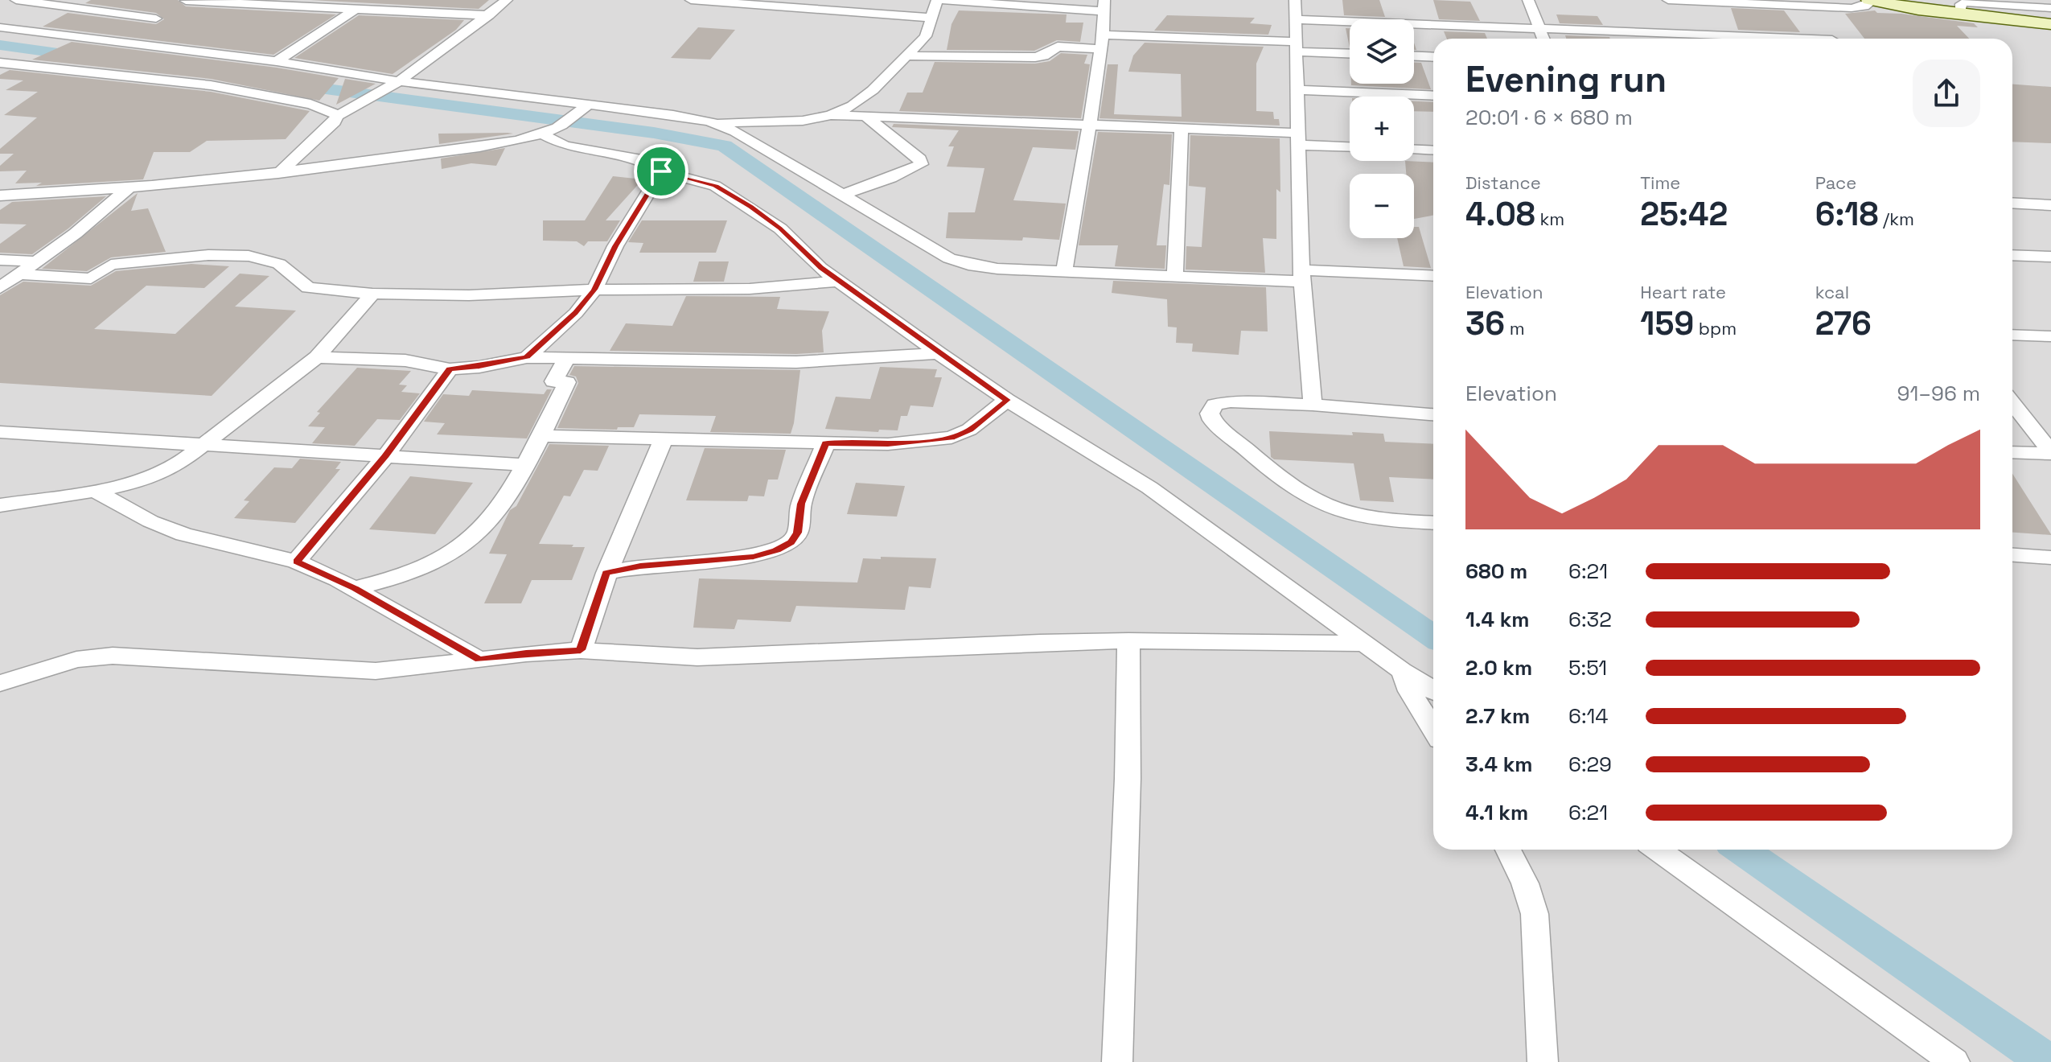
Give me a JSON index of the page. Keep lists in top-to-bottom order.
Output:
{
  "page": {
    "map_buttons": ["+", "−"],
    "heading": ["Evening run", "20:01 · 6 × 680 m"],
    "stats": [
      ["Distance", "4.08 km"],
      ["Time", "25:42"],
      ["Pace", "6:18 /km"],
      ["Elevation", "36 m"],
      ["Heart rate", "159 bpm"],
      ["kcal", "276"]
    ],
    "chart": ["Elevation", "91–96 m"],
    "list": [
      {
        "name": "680 m",
        "note": "6:21"
      },
      {
        "name": "1.4 km",
        "note": "6:32"
      },
      {
        "name": "2.0 km",
        "note": "5:51"
      },
      {
        "name": "2.7 km",
        "note": "6:14"
      },
      {
        "name": "3.4 km",
        "note": "6:29"
      },
      {
        "name": "4.1 km",
        "note": "6:21"
      }
    ]
  }
}
